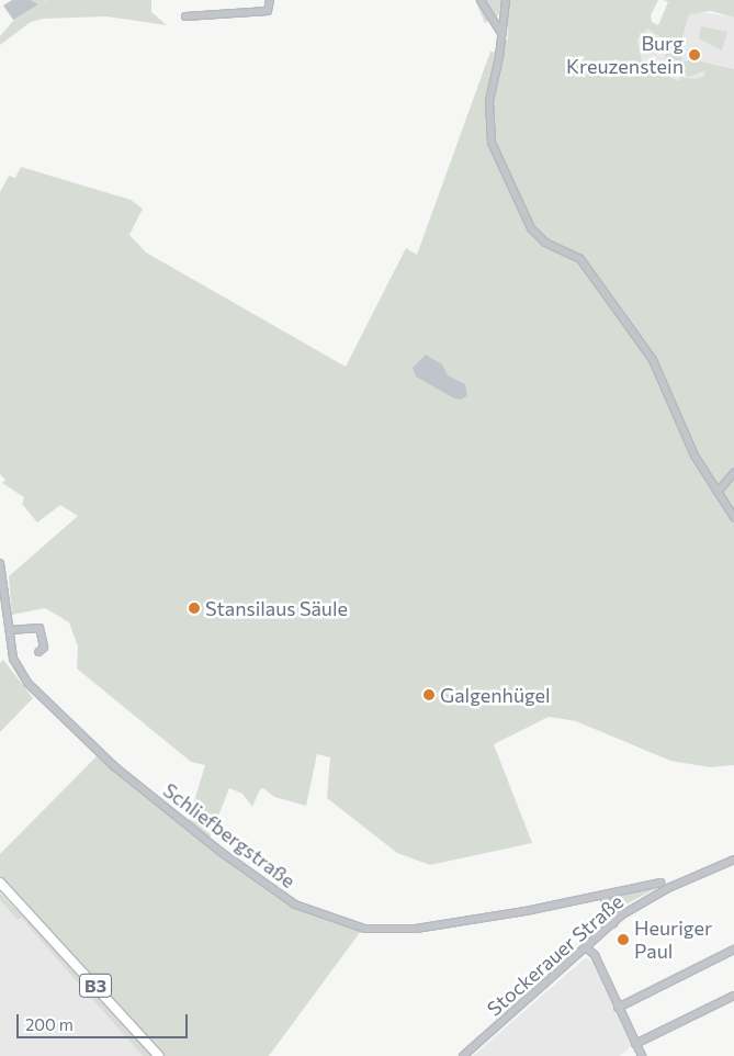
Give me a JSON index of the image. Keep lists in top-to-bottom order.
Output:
{
  "streets": {
    "main road": ["B3"],
    "street": ["Schliefbergstraße", "Stockerauer Straße"]
  },
  "places": [
    "Burg Kreuzenstein",
    "Stansilaus Säule",
    "Galgenhügel",
    "Heuriger Paul"
  ],
  "scale_bar": "200 m"
}
